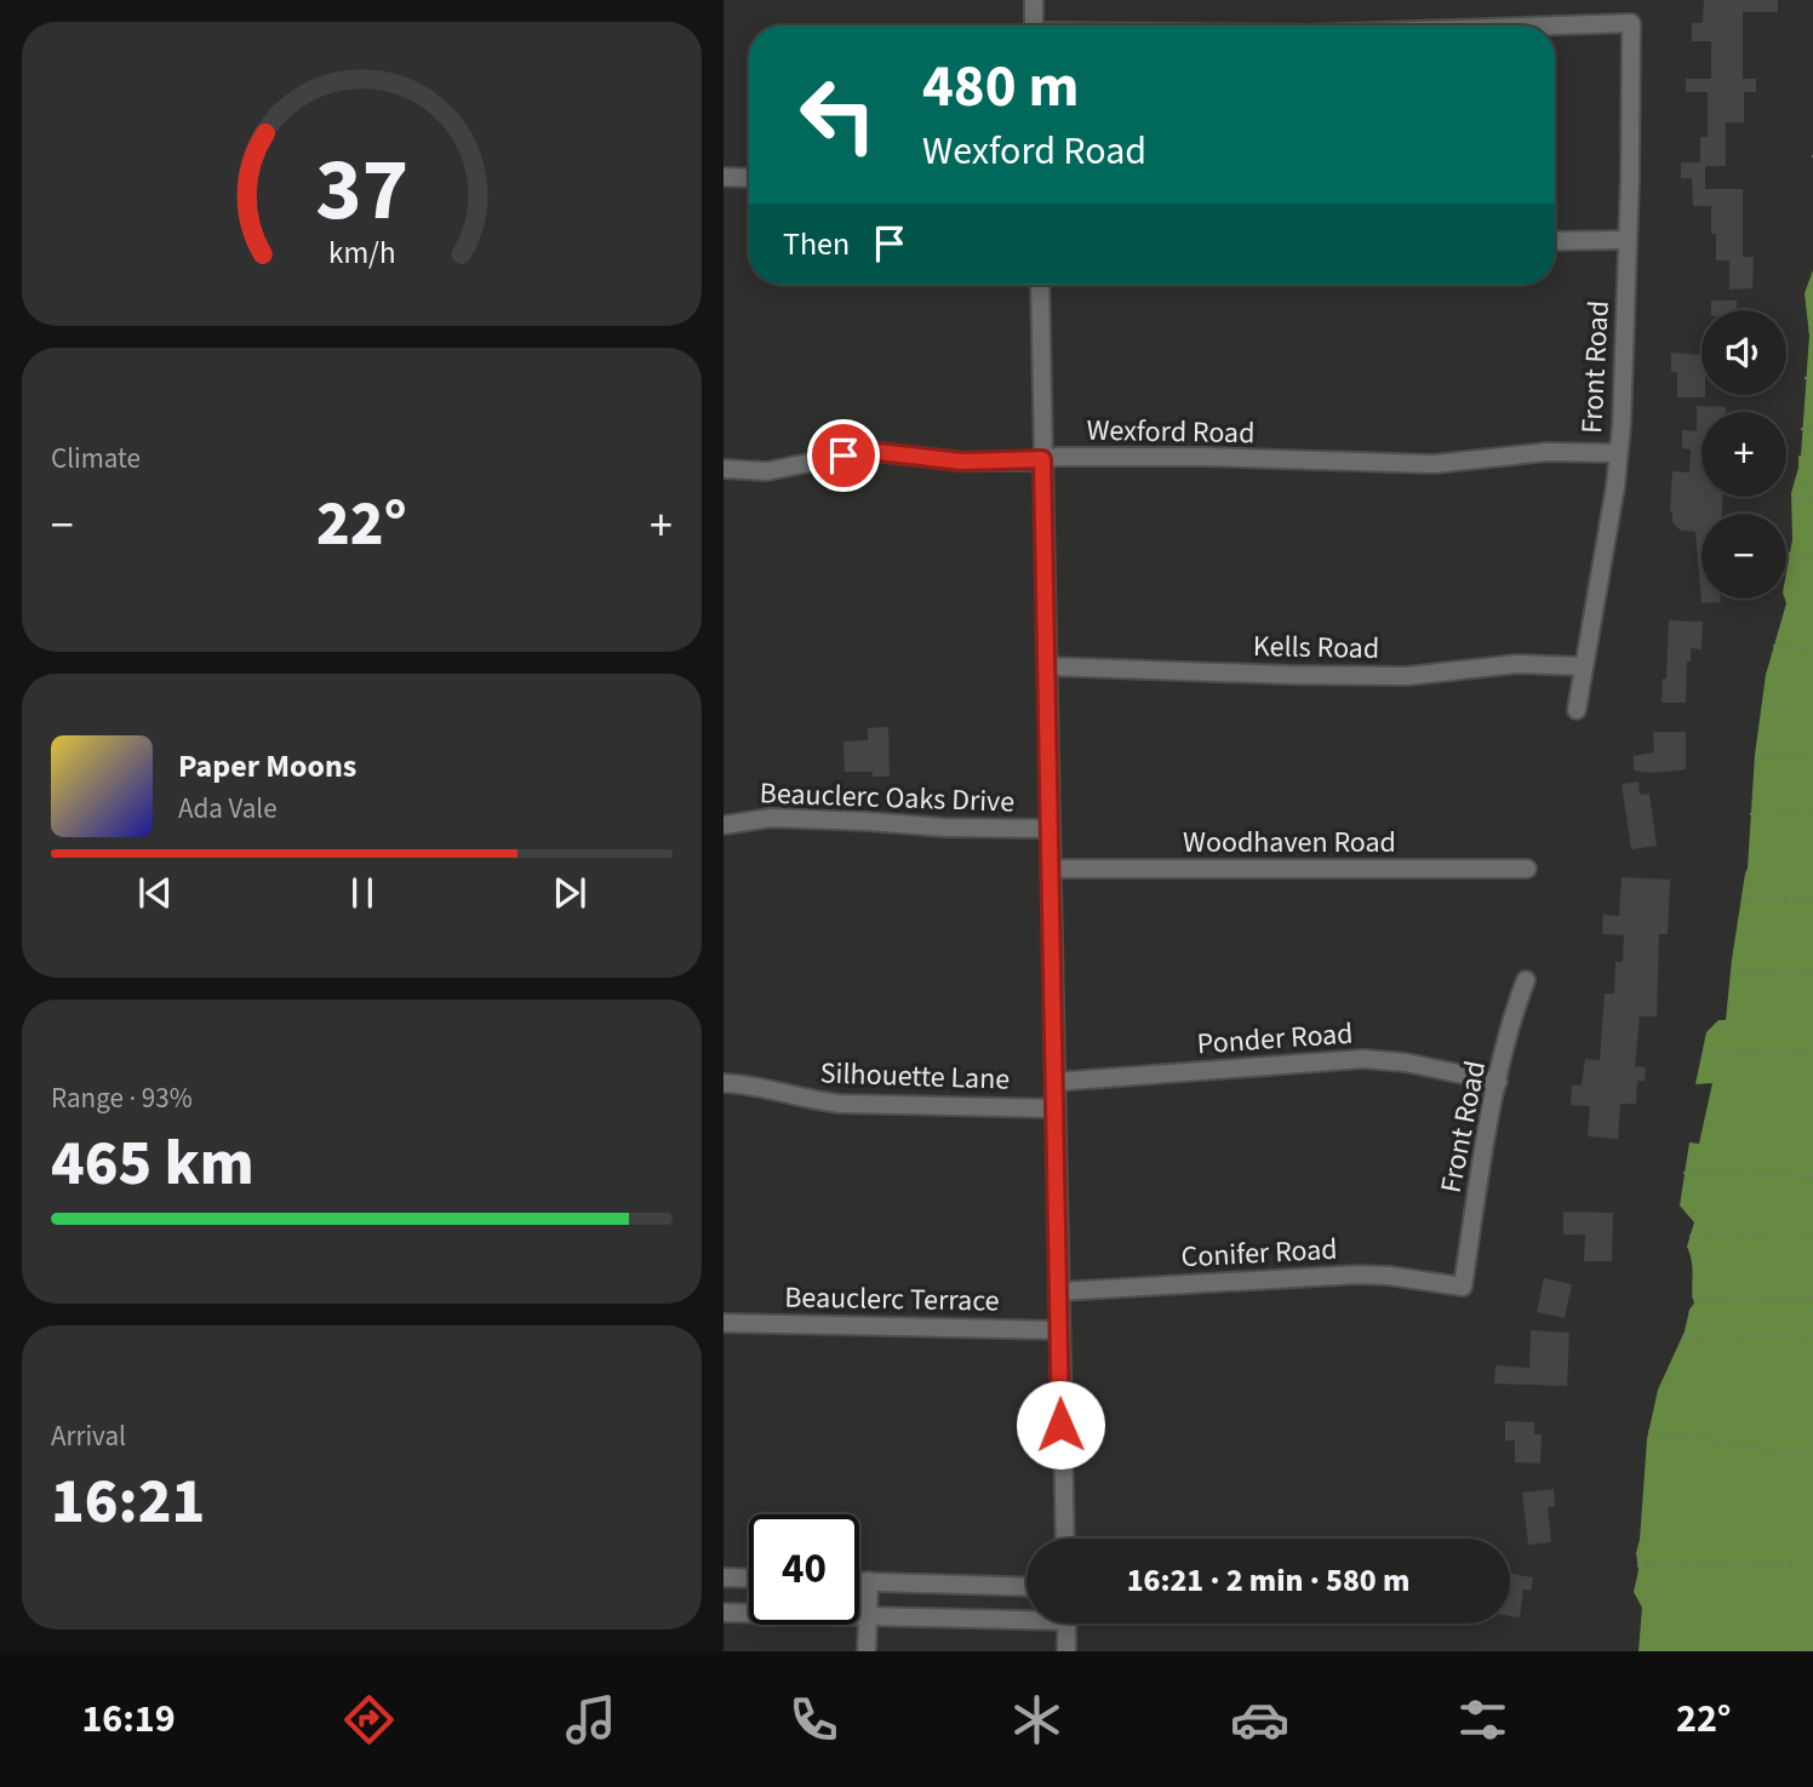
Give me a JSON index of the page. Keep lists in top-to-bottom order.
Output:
{
  "streets": {
    "street": [
      "Front Road",
      "Wexford Road",
      "Kells Road",
      "Beauclerc Oaks Drive",
      "Woodhaven Road",
      "Ponder Road",
      "Silhouette Lane",
      "Conifer Road",
      "Beauclerc Terrace"
    ]
  },
  "crossings": [
    ["Front Road", "Wexford Road"],
    ["Front Road", "Kells Road"],
    ["Front Road", "Ponder Road"],
    ["Front Road", "Conifer Road"]
  ],
  "page": {
    "turn": ["480 m", "Wexford Road"],
    "then": "Then",
    "map_buttons": ["+", "−"],
    "tile": [
      "Climate",
      ["Range · 93%", "465 km"],
      ["Arrival", "16:21"]
    ],
    "heat": ["−", "22°", "+"],
    "song": ["Paper Moons", "Ada Vale"],
    "limit": "40",
    "trip": "16:21 · 2 min · 580 m",
    "tabs": ["16:19", "22°"],
    "gauge": ["37", "km/h"]
  }
}
